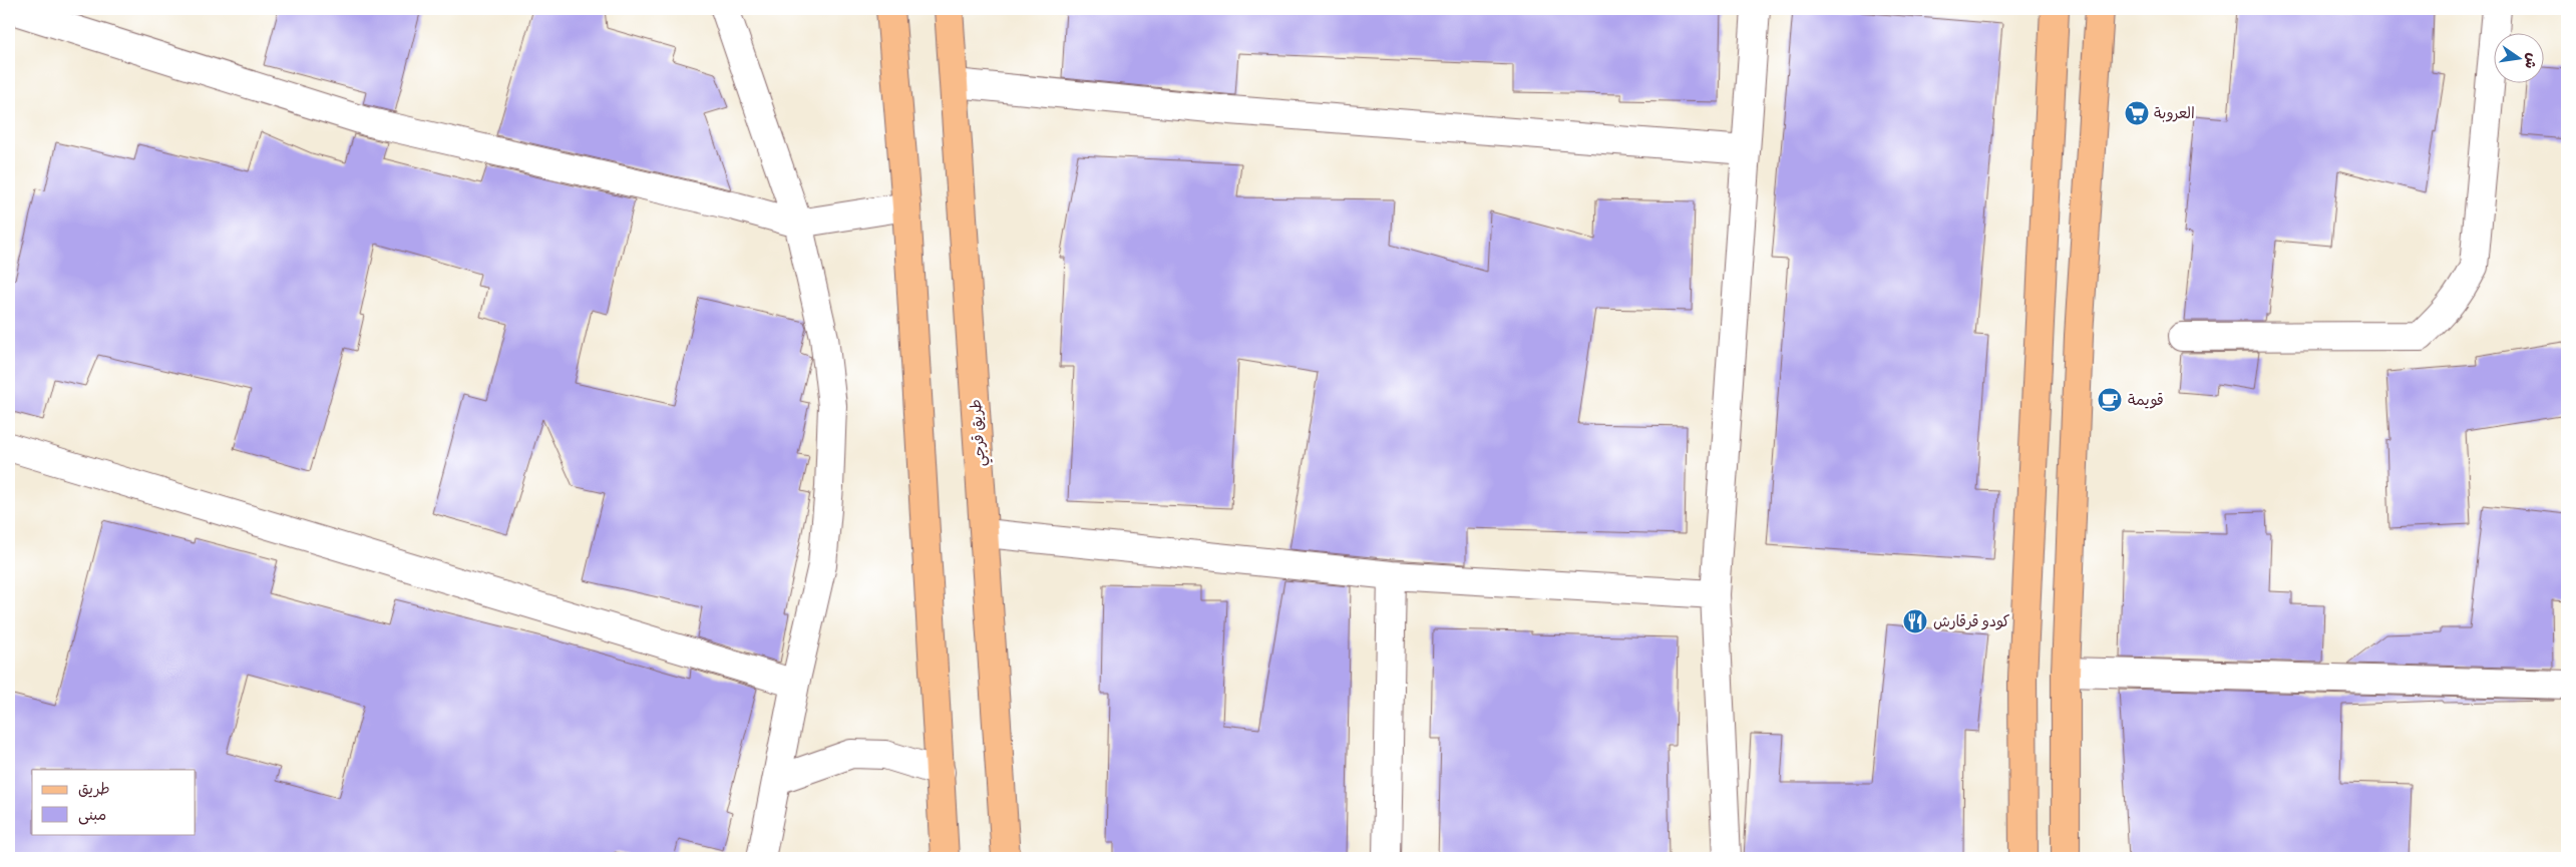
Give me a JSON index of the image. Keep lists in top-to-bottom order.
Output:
{
  "streets": {
    "main road": ["طريق قرجي"]
  },
  "places": {
    "supermarket": ["العروبة"],
    "cafe": ["قويمة"],
    "restaurant": ["كودو قرقارش"]
  },
  "legend": ["طريق", "مبنى"],
  "north": "right"
}
